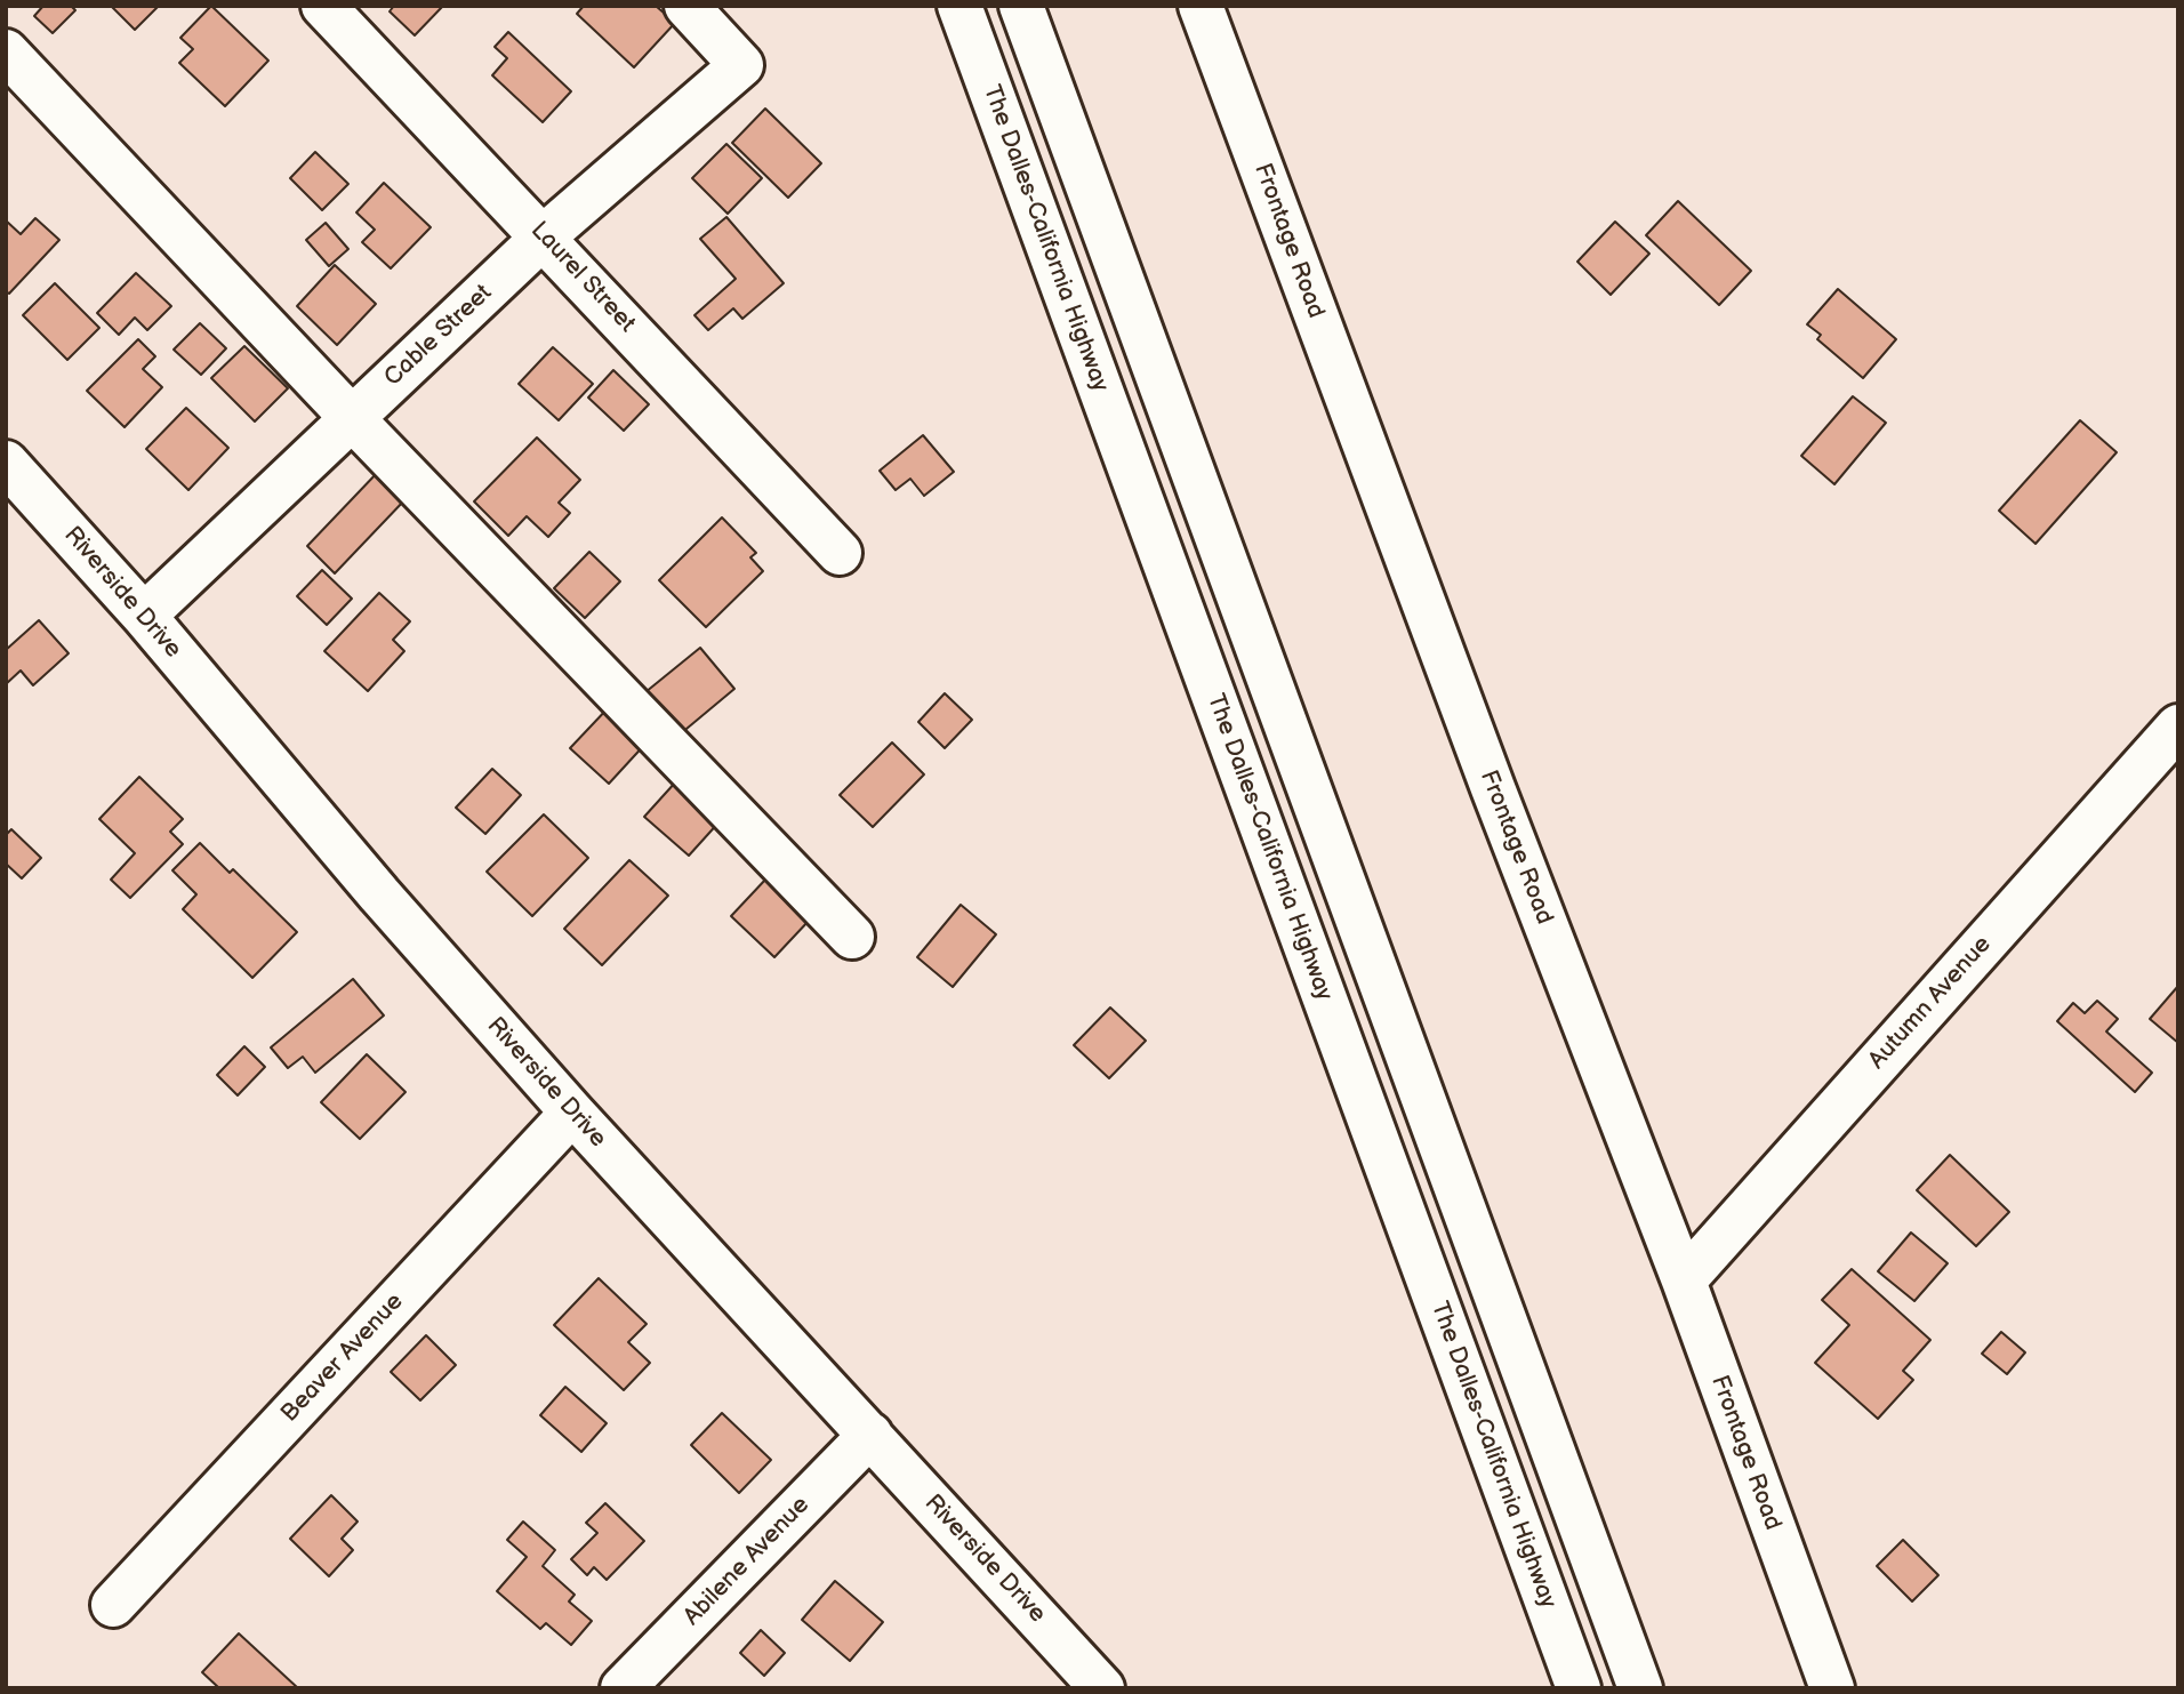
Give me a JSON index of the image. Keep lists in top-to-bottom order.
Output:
{
  "streets": {
    "main road": [
      "The Dalles-California Highway",
      "Frontage Road",
      "Laurel Street",
      "Cable Street",
      "Riverside Drive",
      "Autumn Avenue",
      "Beaver Avenue",
      "Abilene Avenue"
    ]
  },
  "crossings": [
    ["Frontage Road", "Autumn Avenue"],
    ["Laurel Street", "Cable Street"],
    ["Cable Street", "Riverside Drive"],
    ["Riverside Drive", "Beaver Avenue"],
    ["Riverside Drive", "Abilene Avenue"]
  ]
}
